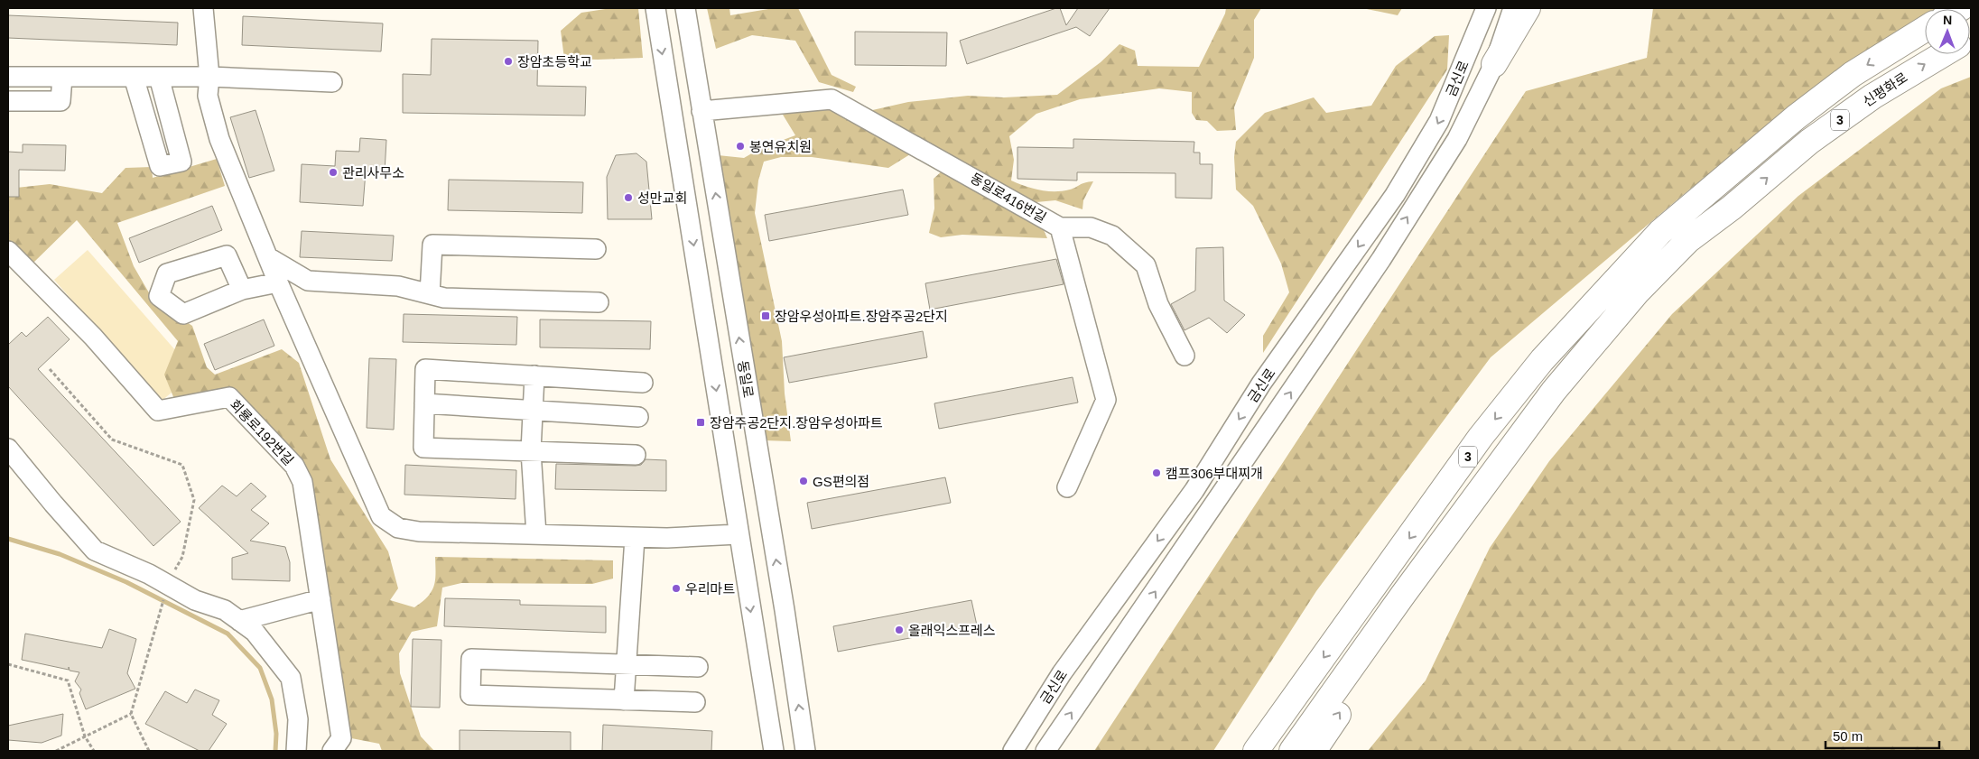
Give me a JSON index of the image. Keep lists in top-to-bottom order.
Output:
{
  "streets": {
    "highway": ["신평화로", "3"],
    "street": [
      "금신로",
      "동일로416번길",
      "동일로",
      "회룡로192번길"
    ]
  },
  "crossings": [
    ["신평화로", "3"],
    ["동일로416번길", "동일로"]
  ],
  "places": {
    "other": [
      "장암초등학교",
      "봉연유치원",
      "관리사무소",
      "성만교회",
      "캠프306부대찌개",
      "GS편의점",
      "우리마트",
      "올래익스프레스"
    ],
    "transit": ["장암우성아파트.장암주공2단지", "장암주공2단지.장암우성아파트"]
  },
  "scale_bar": "50 m",
  "north": "top"
}
